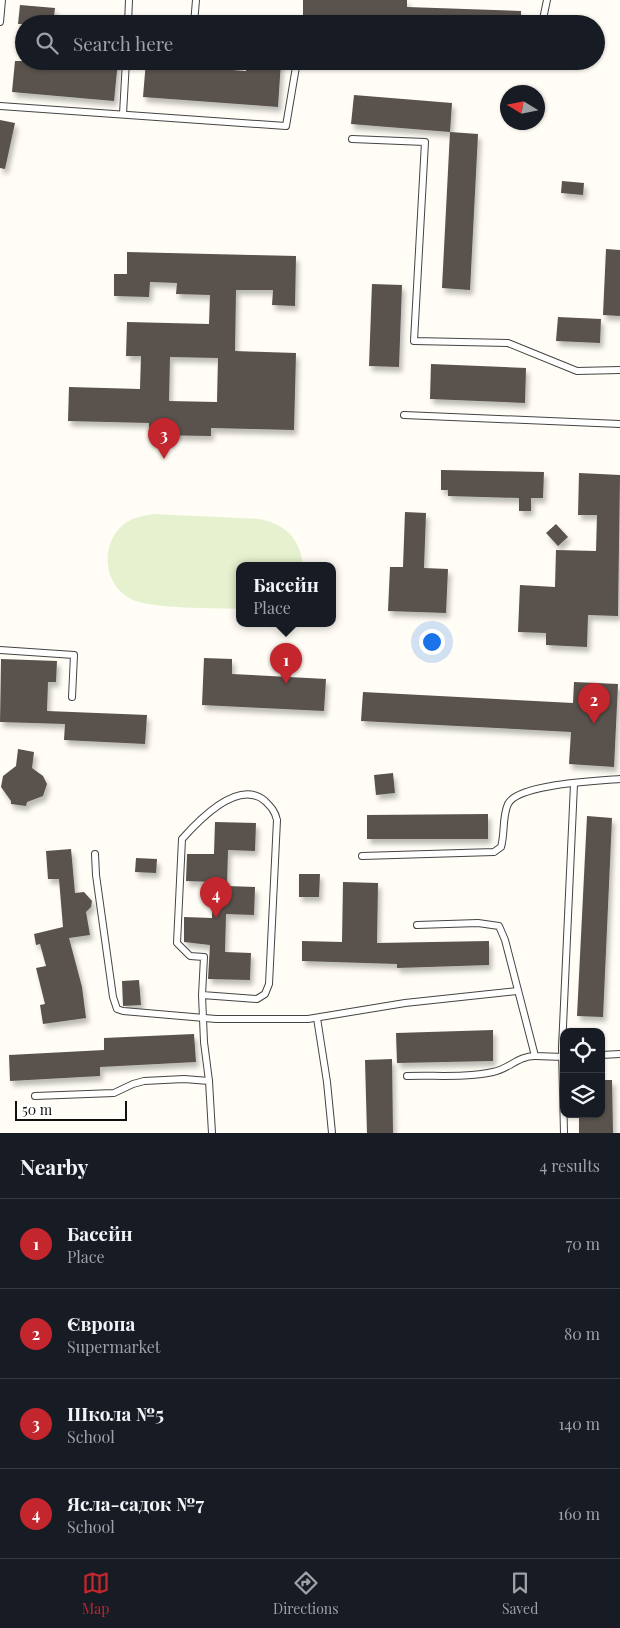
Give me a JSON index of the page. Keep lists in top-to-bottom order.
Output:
{
  "scale_bar": "50 m",
  "north": "left",
  "page": {
    "search": "Search here",
    "pins": [
      "3",
      "1",
      "2",
      "4"
    ],
    "popup": ["Басейн", "Place"],
    "scale": "50 m",
    "heading": ["Nearby", "4 results"],
    "list": [
      {
        "mark": "1",
        "name": "Басейн",
        "note": "Place",
        "value": "70 m"
      },
      {
        "mark": "2",
        "name": "Європа",
        "note": "Supermarket",
        "value": "80 m"
      },
      {
        "mark": "3",
        "name": "Школа №5",
        "note": "School",
        "value": "140 m"
      },
      {
        "mark": "4",
        "name": "Ясла-садок №7",
        "note": "School",
        "value": "160 m"
      }
    ],
    "nav": ["Map", "Directions", "Saved"]
  }
}
